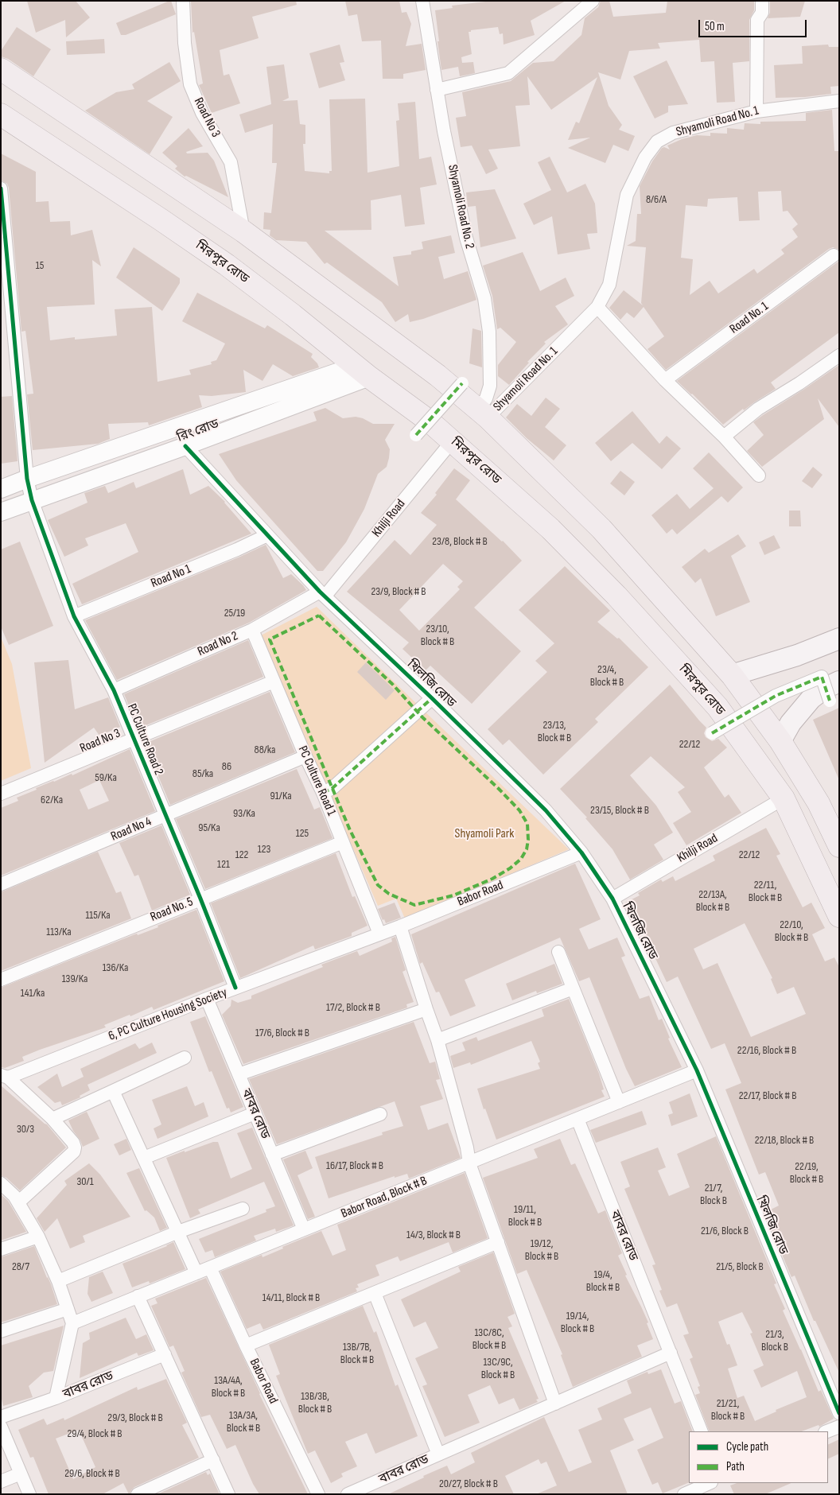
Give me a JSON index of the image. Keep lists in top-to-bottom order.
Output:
{
  "streets": {
    "highway": ["মিরপুর রোড"],
    "main road": ["রিং রোড"],
    "street": [
      "Road No 3",
      "Shyamoli Road No. 1",
      "Shyamoli Road No. 2",
      "Road No. 1",
      "Khilji Road",
      "Road No 1",
      "Road No 2",
      "খিলজি রোড",
      "PC Culture Road 2",
      "PC Culture Road 1",
      "Road No 4",
      "Babor Road",
      "Road No. 5",
      "6, PC Culture Housing Society",
      "বাবর রোড",
      "Babor Road, Block # B"
    ]
  },
  "crossings": [
    ["Road No 3", "PC Culture Road 2"],
    ["Road No 3", "PC Culture Road 1"],
    ["Shyamoli Road No. 1", "Shyamoli Road No. 2"],
    ["মিরপুর রোড", "রিং রোড"],
    ["মিরপুর রোড", "Khilji Road"],
    ["রিং রোড", "খিলজি রোড"],
    ["রিং রোড", "PC Culture Road 2"],
    ["Khilji Road", "Road No 2"],
    ["Khilji Road", "খিলজি রোড"],
    ["Road No 1", "খিলজি রোড"],
    ["Road No 1", "PC Culture Road 2"],
    ["Road No 2", "খিলজি রোড"],
    ["Road No 2", "PC Culture Road 2"],
    ["Road No 2", "PC Culture Road 1"],
    ["খিলজি রোড", "Babor Road"],
    ["খিলজি রোড", "Babor Road, Block # B"],
    ["PC Culture Road 2", "Road No 4"],
    ["PC Culture Road 2", "Road No. 5"],
    ["PC Culture Road 2", "6, PC Culture Housing Society"],
    ["PC Culture Road 1", "Road No 4"],
    ["PC Culture Road 1", "Babor Road"],
    ["PC Culture Road 1", "Road No. 5"],
    ["PC Culture Road 1", "6, PC Culture Housing Society"],
    ["Babor Road", "6, PC Culture Housing Society"],
    ["Babor Road", "Babor Road, Block # B"],
    ["6, PC Culture Housing Society", "বাবর রোড"],
    ["বাবর রোড", "Babor Road, Block # B"]
  ],
  "parks": ["Shyamoli Park"],
  "house_numbers": [
    "8/6/A",
    "15",
    "23/8, Block # B",
    "23/9, Block # B",
    "25/19",
    "23/10, Block # B",
    "23/4, Block # B",
    "23/13, Block # B",
    "22/12",
    "88/ka",
    "86",
    "85/ka",
    "59/Ka",
    "91/Ka",
    "62/Ka",
    "23/15, Block # B",
    "93/Ka",
    "95/Ka",
    "125",
    "123",
    "122",
    "22/12",
    "121",
    "22/11, Block # B",
    "22/13A, Block # B",
    "115/Ka",
    "22/10, Block # B",
    "113/Ka",
    "136/Ka",
    "139/Ka",
    "141/ka",
    "17/2, Block # B",
    "17/6, Block # B",
    "22/16, Block # B",
    "22/17, Block # B",
    "30/3",
    "22/18, Block # B",
    "16/17, Block # B",
    "22/19, Block # B",
    "30/1",
    "21/7, Block B",
    "19/11, Block # B",
    "21/6, Block B",
    "14/3, Block # B",
    "19/12, Block # B",
    "28/7",
    "21/5, Block B",
    "19/4, Block # B",
    "14/11, Block # B",
    "19/14, Block # B",
    "13C/8C, Block # B",
    "21/3, Block B",
    "13B/7B, Block # B",
    "13C/9C, Block # B",
    "13A/4A, Block # B",
    "13B/3B, Block # B",
    "21/21, Block # B",
    "13A/3A, Block # B",
    "29/3, Block # B",
    "29/4, Block # B",
    "29/6, Block # B",
    "20/27, Block # B"
  ],
  "legend": ["Cycle path", "Path"],
  "scale_bar": "50 m"
}
